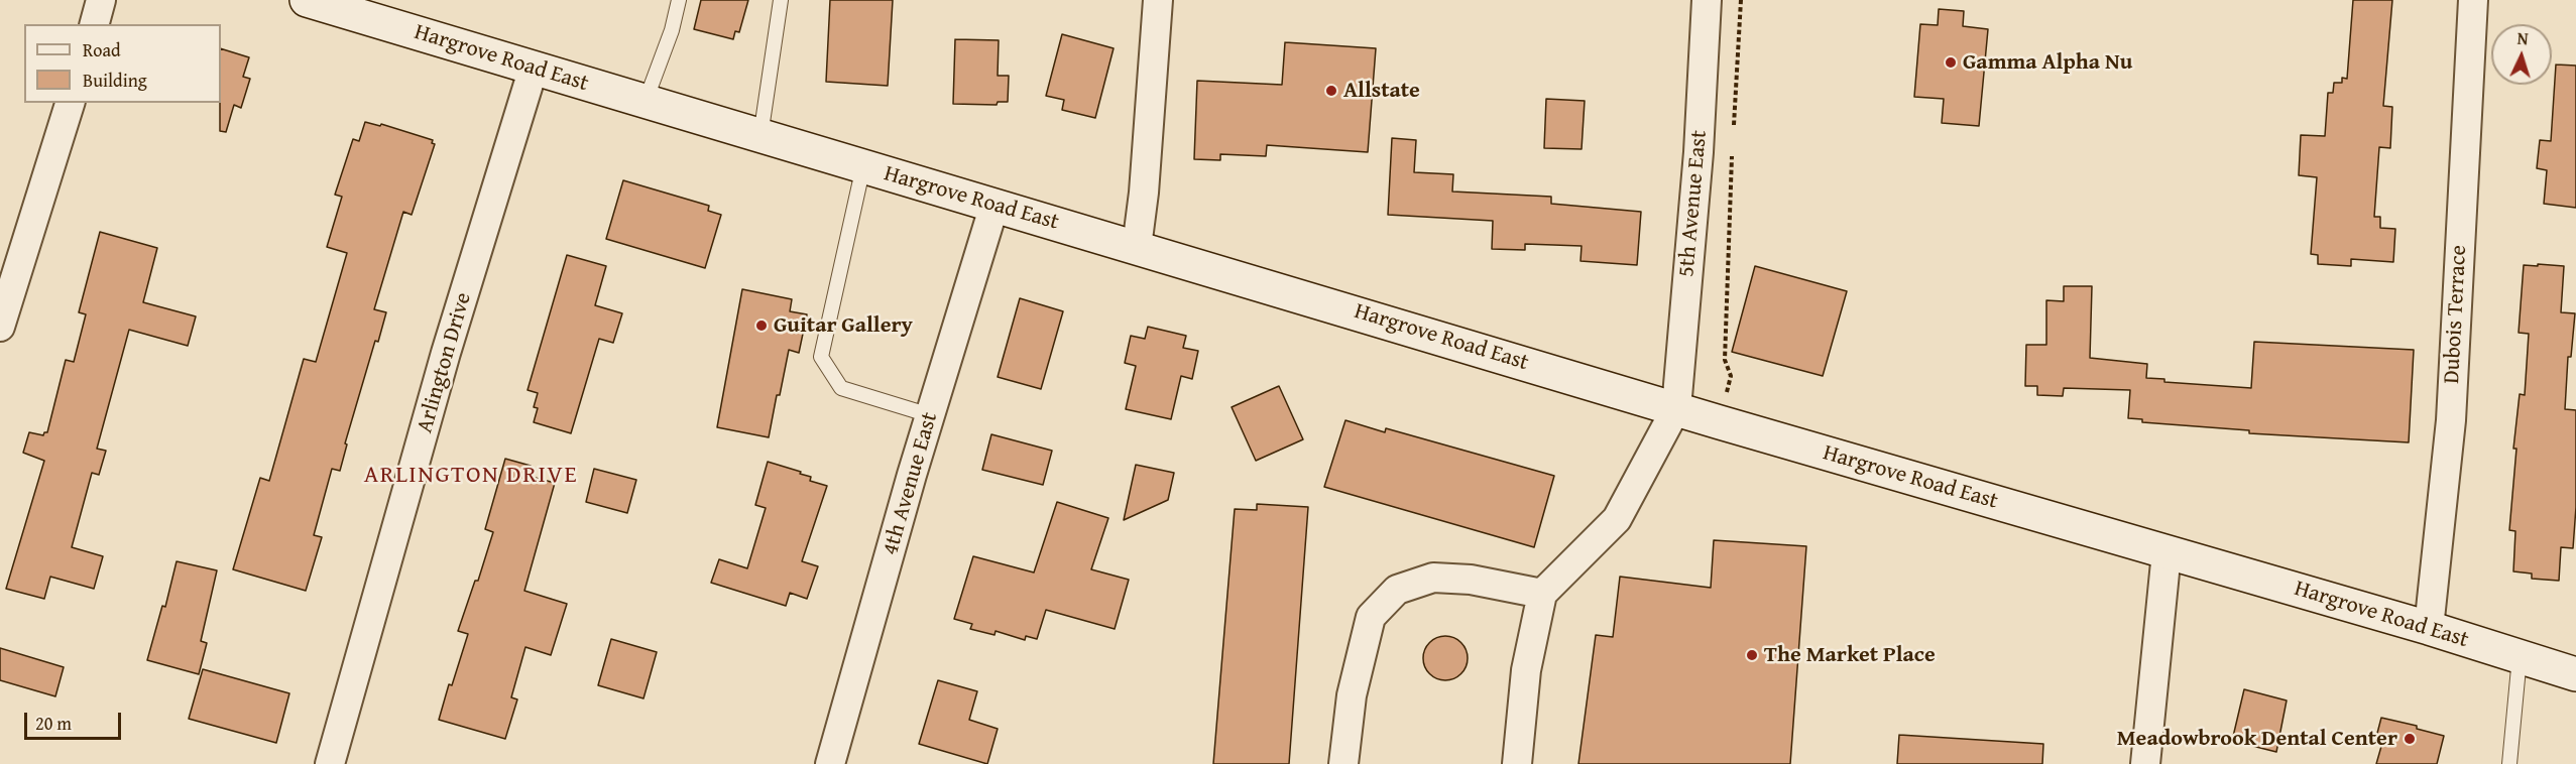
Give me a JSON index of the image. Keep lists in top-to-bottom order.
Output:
{
  "streets": {
    "main road": ["Hargrove Road East"],
    "street": [
      "5th Avenue East",
      "Dubois Terrace",
      "Arlington Drive",
      "4th Avenue East"
    ]
  },
  "crossings": [
    ["Hargrove Road East", "5th Avenue East"],
    ["Hargrove Road East", "Dubois Terrace"],
    ["Hargrove Road East", "Arlington Drive"],
    ["Hargrove Road East", "4th Avenue East"]
  ],
  "districts": ["ARLINGTON DRIVE"],
  "places": [
    "Gamma Alpha Nu",
    "Allstate",
    "Guitar Gallery",
    "The Market Place",
    "Meadowbrook Dental Center"
  ],
  "legend": ["Road", "Building"],
  "scale_bar": "20 m",
  "north": "top"
}
